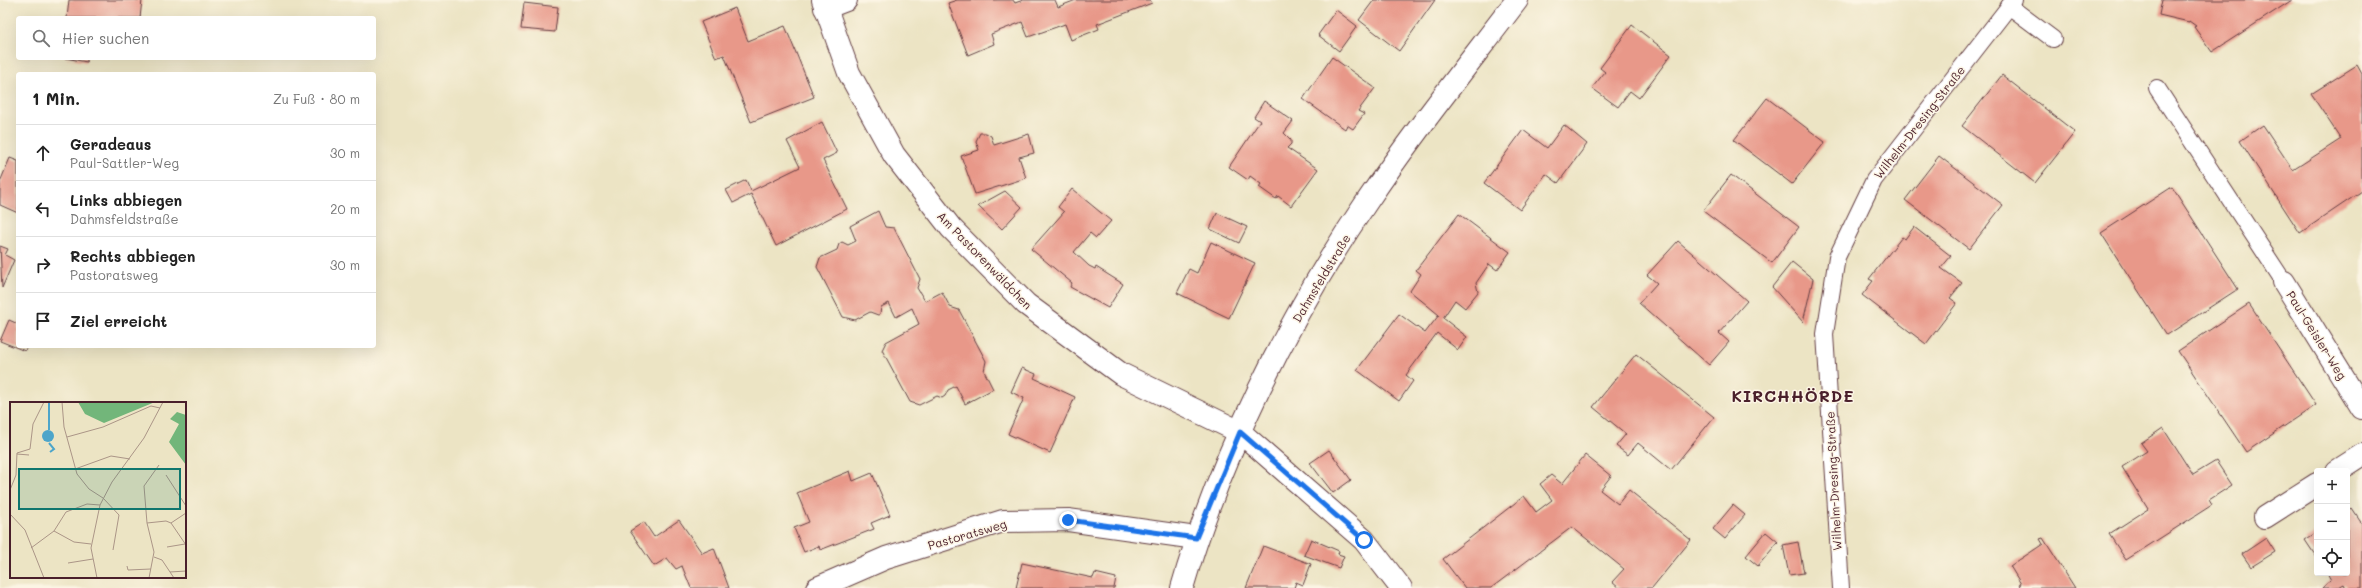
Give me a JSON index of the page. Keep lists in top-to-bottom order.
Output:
{
  "streets": {
    "street": [
      "Am Pastorenwäldchen",
      "Dahmsfeldstraße",
      "Paul-Geisler-Weg",
      "Pastoratsweg"
    ],
    "lane": ["Wilhelm-Dresing-Straße"]
  },
  "crossings": [
    ["Am Pastorenwäldchen", "Dahmsfeldstraße"],
    ["Dahmsfeldstraße", "Pastoratsweg"]
  ],
  "districts": ["KIRCHHÖRDE"],
  "page": {
    "search": "Hier suchen",
    "heading": ["1 Min.", "Zu Fuß · 80 m"],
    "list": [
      ["Geradeaus", "Paul-Sattler-Weg", "30 m"],
      ["Links abbiegen", "Dahmsfeldstraße", "20 m"],
      ["Rechts abbiegen", "Pastoratsweg", "30 m"],
      "Ziel erreicht"
    ],
    "map_buttons": ["+", "−"]
  }
}
